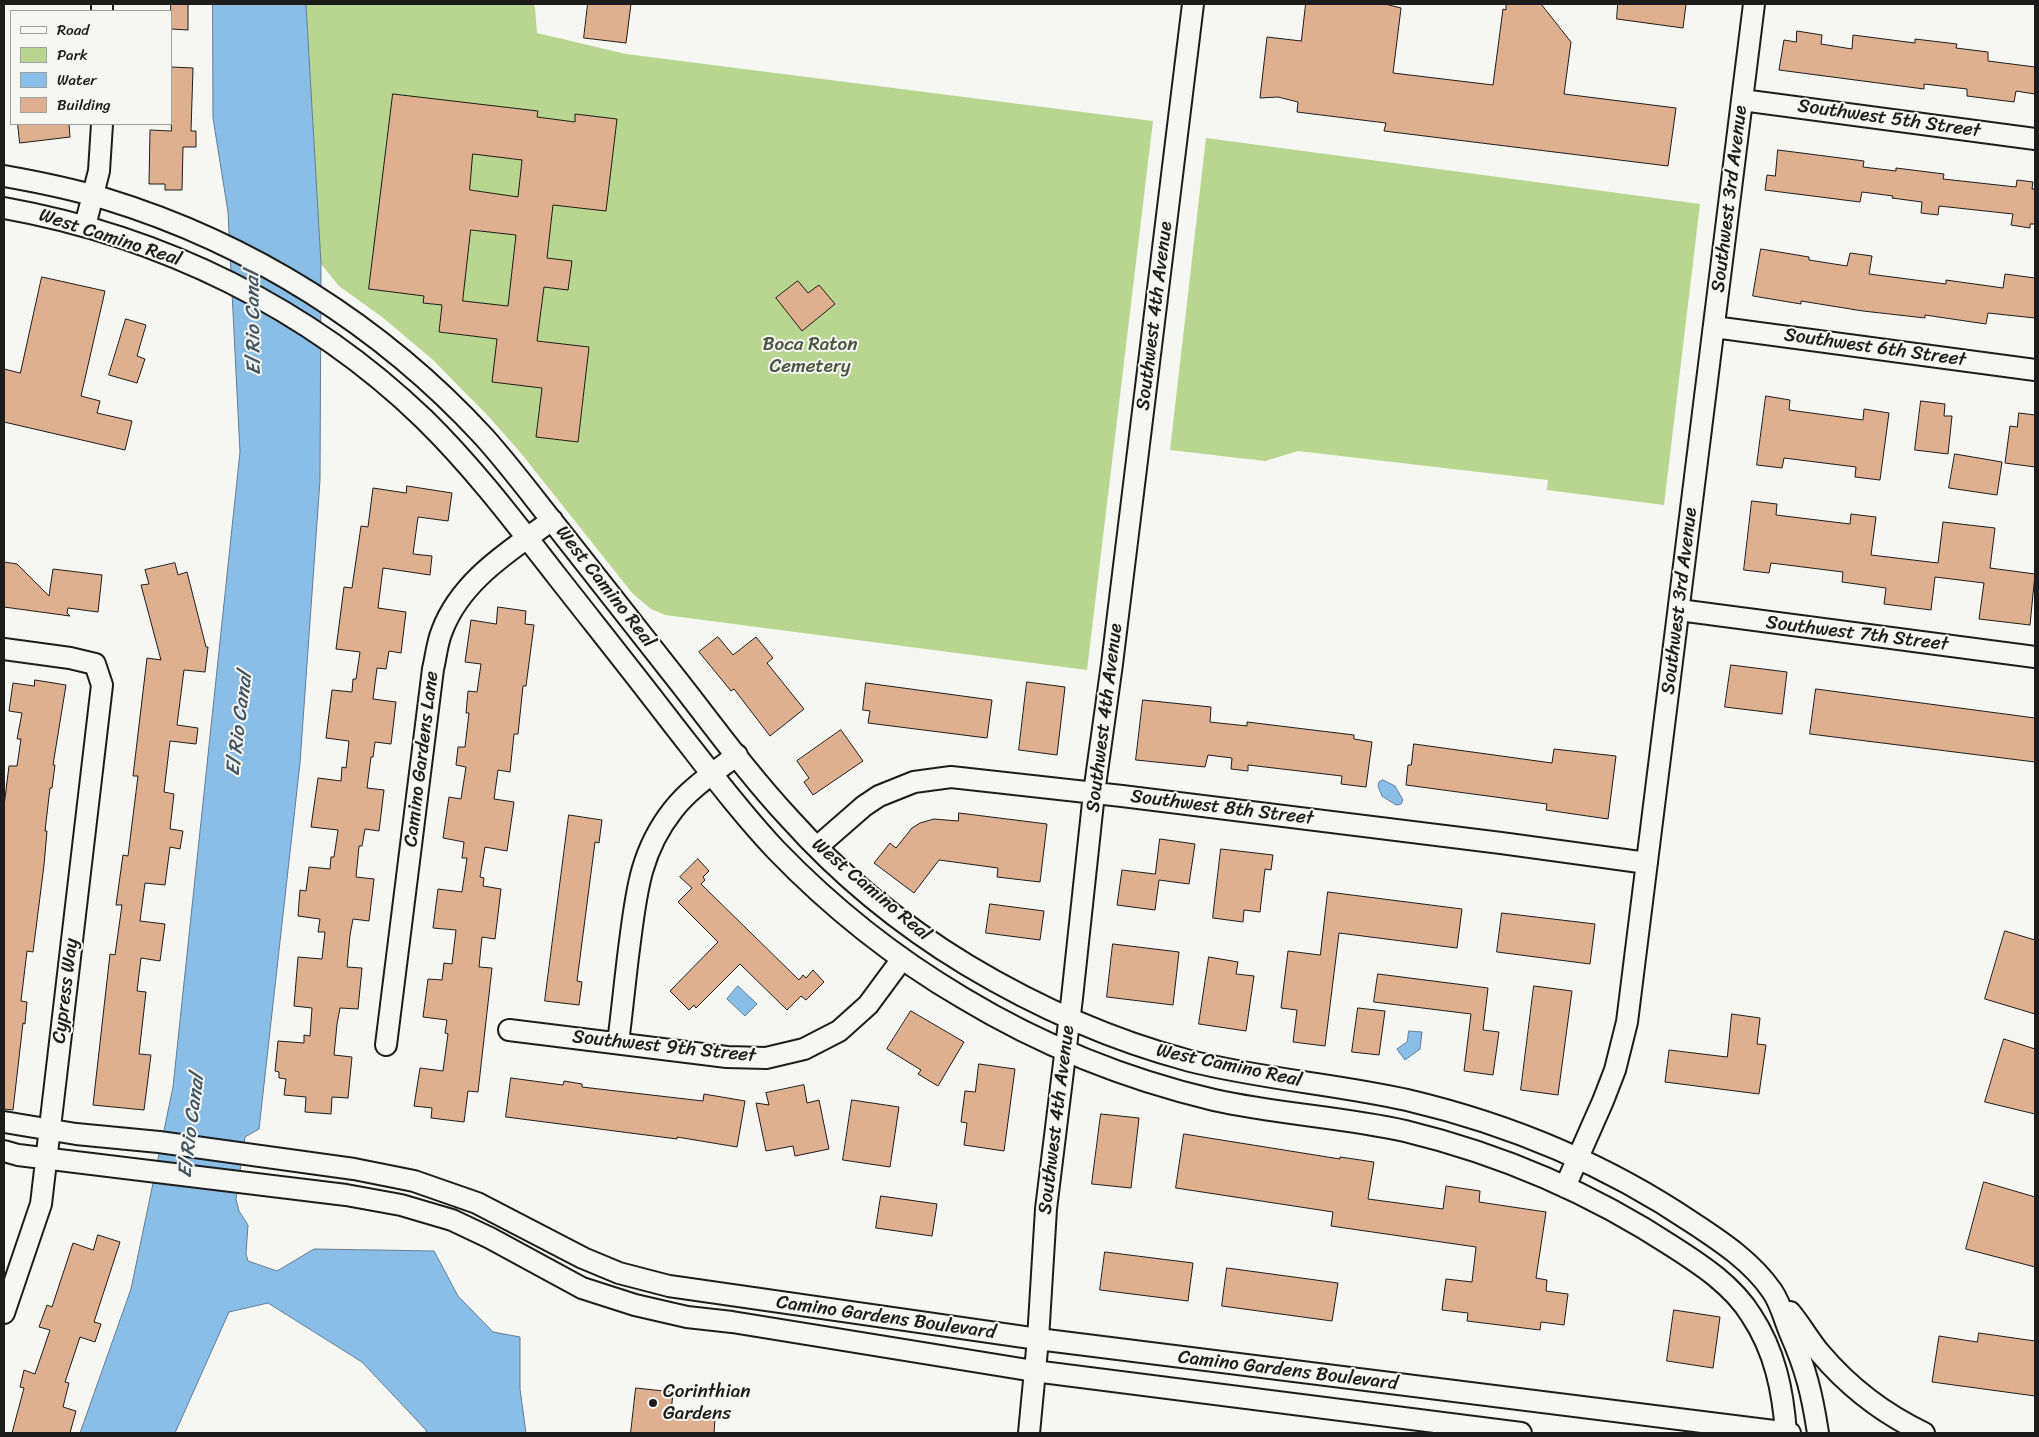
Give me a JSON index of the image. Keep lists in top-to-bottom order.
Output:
{
  "streets": {
    "street": [
      "Southwest 5th Street",
      "Southwest 3rd Avenue",
      "West Camino Real",
      "Southwest 4th Avenue",
      "Southwest 6th Street",
      "Southwest 7th Street",
      "Camino Gardens Lane",
      "Southwest 8th Street",
      "Cypress Way",
      "Southwest 9th Street",
      "Camino Gardens Boulevard"
    ]
  },
  "crossings": [
    ["Southwest 5th Street", "Southwest 3rd Avenue"],
    ["Southwest 3rd Avenue", "West Camino Real"],
    ["Southwest 3rd Avenue", "Southwest 6th Street"],
    ["Southwest 3rd Avenue", "Southwest 7th Street"],
    ["Southwest 3rd Avenue", "Southwest 8th Street"],
    ["West Camino Real", "Southwest 4th Avenue"],
    ["West Camino Real", "Camino Gardens Lane"],
    ["West Camino Real", "Southwest 8th Street"],
    ["West Camino Real", "Southwest 9th Street"],
    ["West Camino Real", "Camino Gardens Boulevard"],
    ["Southwest 4th Avenue", "Southwest 8th Street"],
    ["Southwest 4th Avenue", "Camino Gardens Boulevard"],
    ["Cypress Way", "Camino Gardens Boulevard"]
  ],
  "water": ["El Rio Canal"],
  "parks": ["Boca Raton Cemetery"],
  "places": ["Corinthian Gardens"],
  "legend": [
    "Road",
    "Park",
    "Water",
    "Building"
  ]
}
